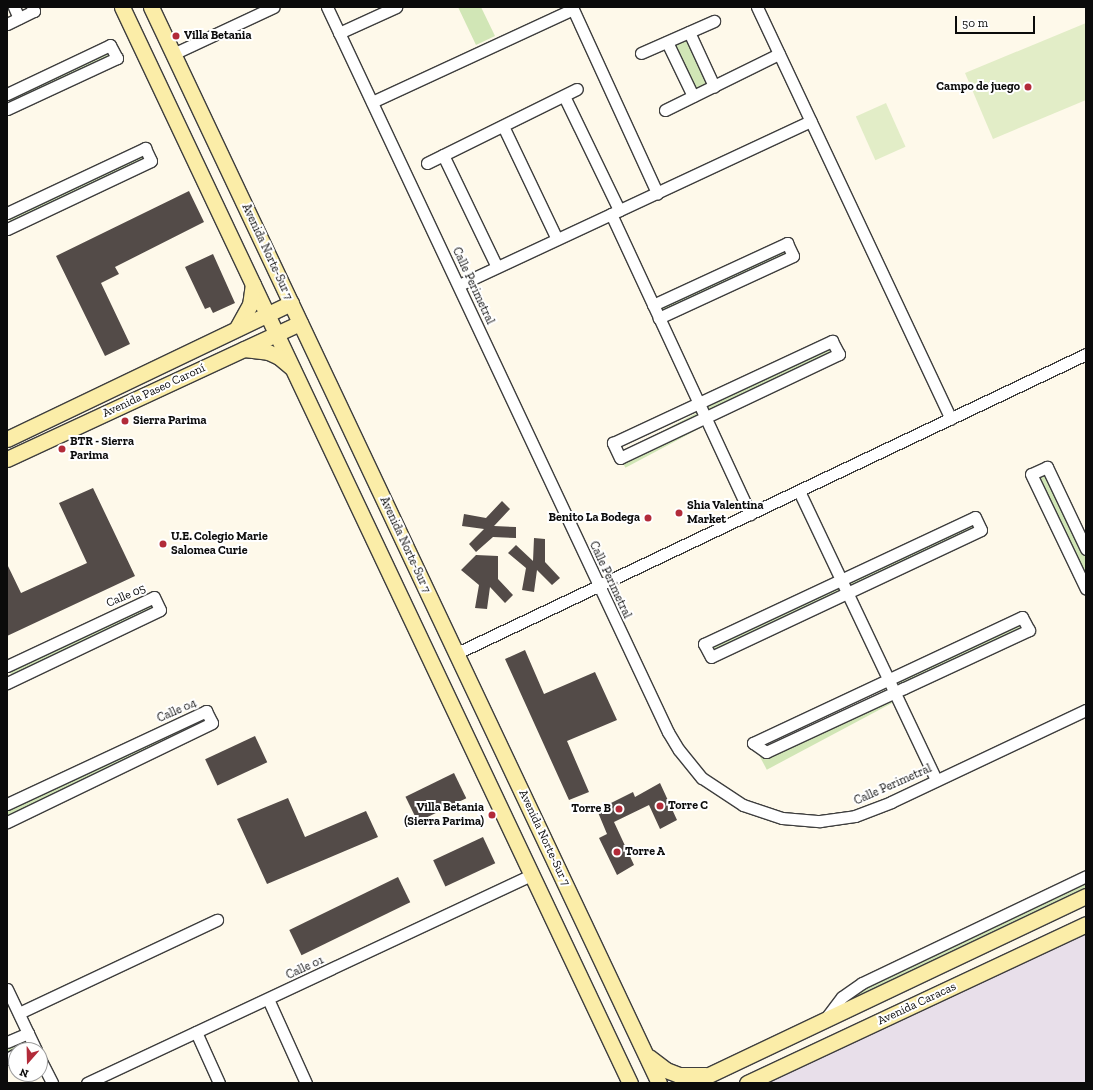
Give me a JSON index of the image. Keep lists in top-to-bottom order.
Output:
{
  "streets": {
    "main road": ["Avenida Norte-Sur 7", "Avenida Paseo Caroní", "Avenida Caracas"],
    "street": [
      "Calle Perimetral",
      "Calle 05",
      "Calle 04",
      "Calle 01"
    ]
  },
  "crossings": [
    ["Avenida Norte-Sur 7", "Avenida Paseo Caroní"]
  ],
  "places": [
    "Villa Betania",
    "Campo de juego",
    "Sierra Parima",
    "BTR - Sierra Parima",
    "Shia Valentina Market",
    "Benito La Bodega",
    "U.E. Colegio Marie Salomea Curie",
    "Torre C",
    "Torre B",
    "Villa Betania (Sierra Parima)",
    "Torre A"
  ],
  "scale_bar": "50 m",
  "north": "bottom"
}
